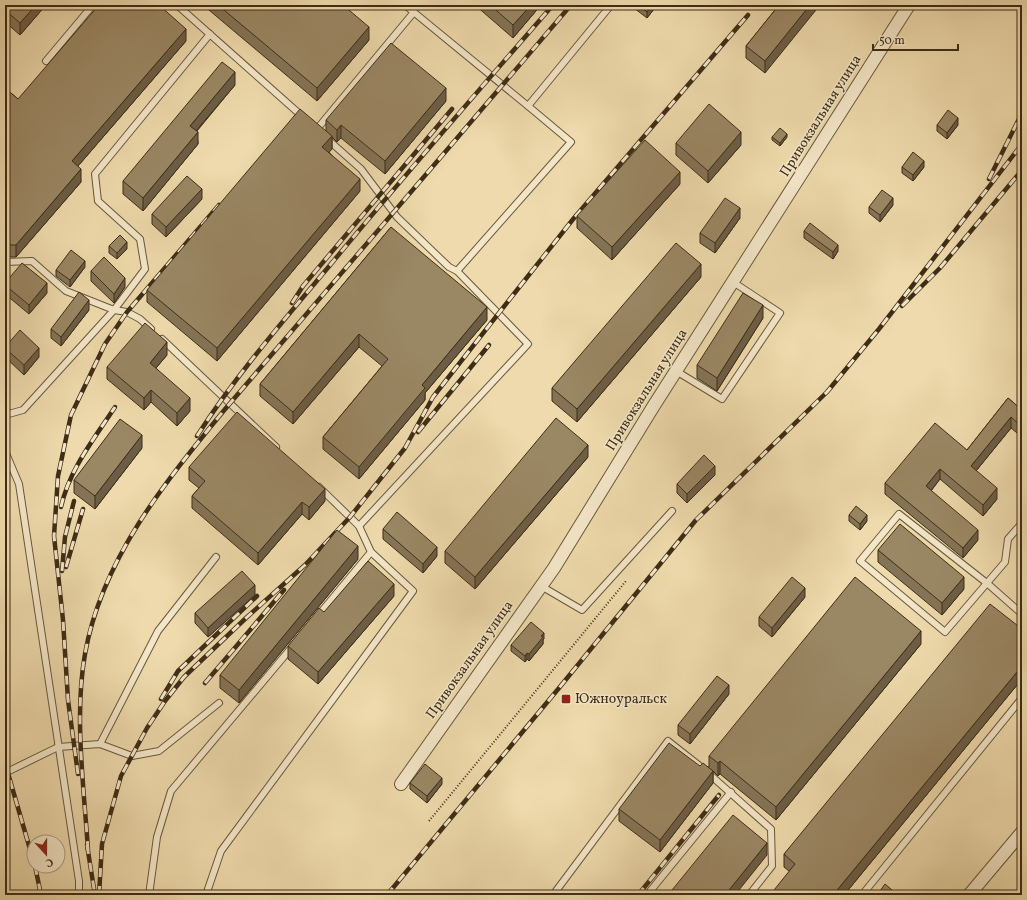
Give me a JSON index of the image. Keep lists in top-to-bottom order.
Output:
{
  "streets": {
    "street": ["Привокзальная улица"]
  },
  "places": {
    "transit": ["Южноуральск"]
  },
  "scale_bar": "50 m",
  "north": "bottom"
}
